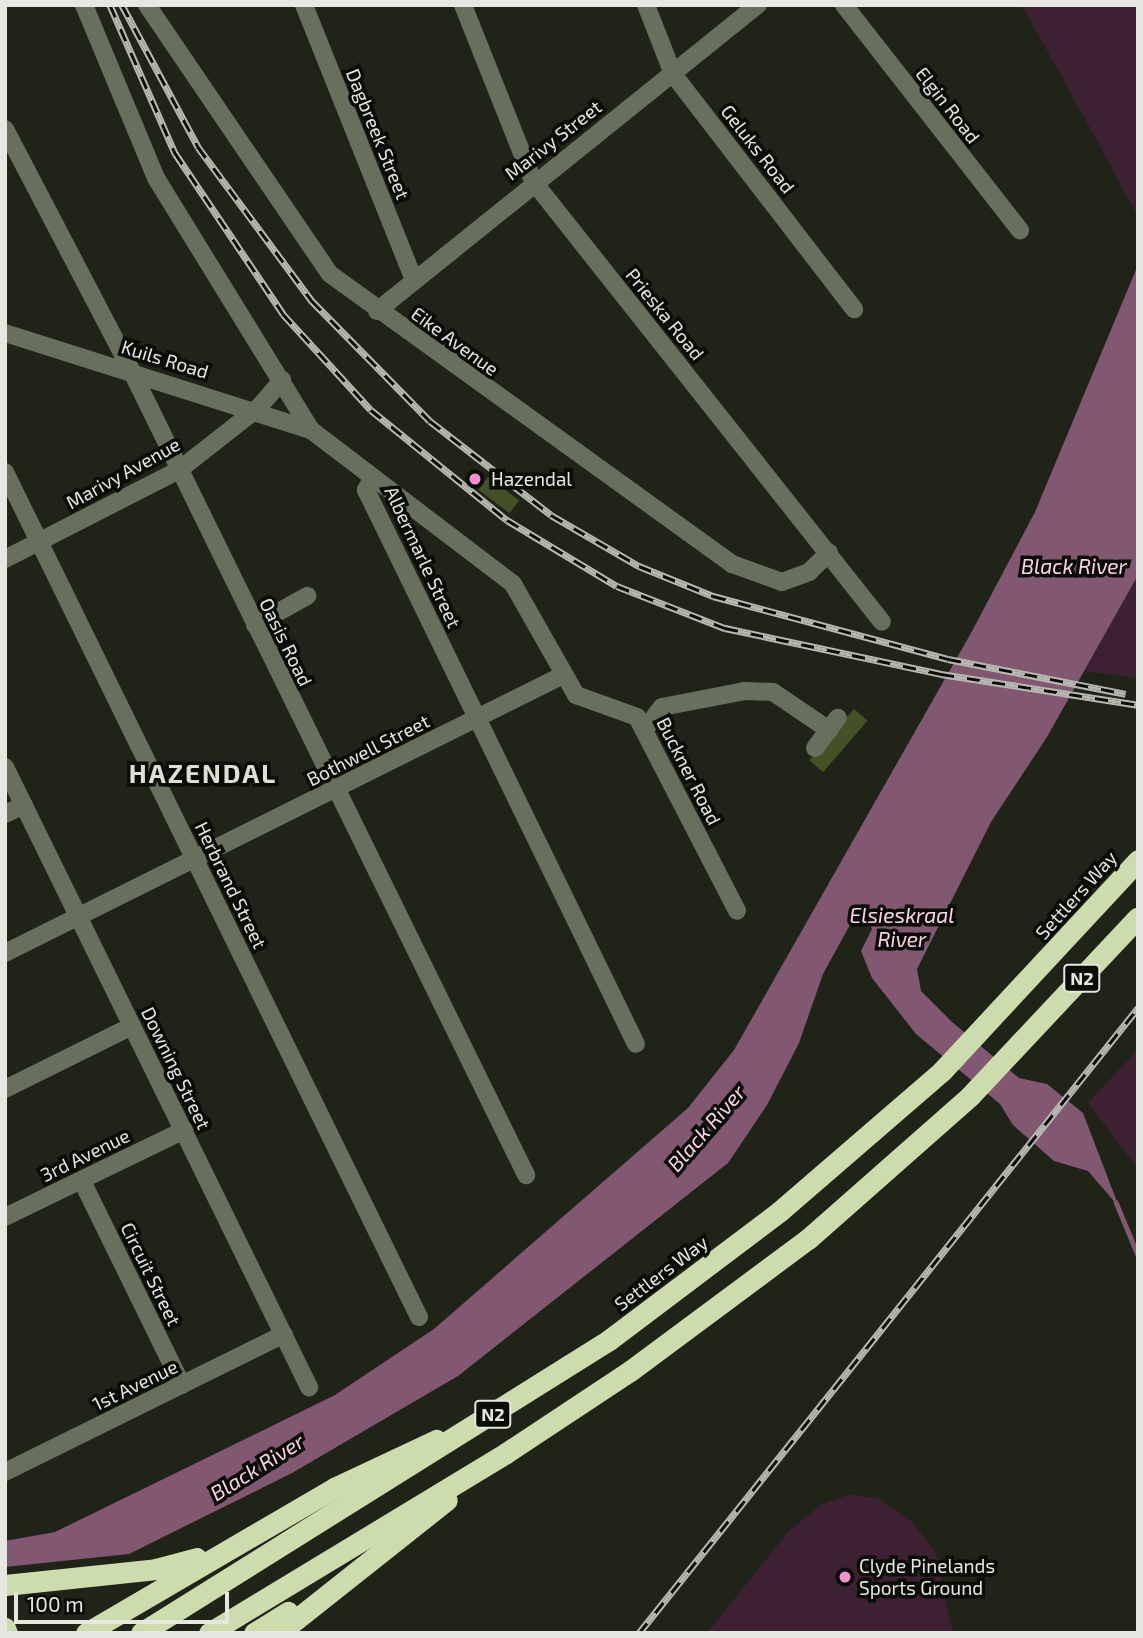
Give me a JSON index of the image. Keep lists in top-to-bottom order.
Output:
{
  "streets": {
    "highway": ["Settlers Way", "N2"],
    "street": [
      "Elgin Road",
      "Dagbreek Street",
      "Marivy Street",
      "Geluks Road",
      "Prieska Road",
      "Eike Avenue",
      "Kuils Road",
      "Marivy Avenue",
      "Albermarle Street",
      "Oasis Road",
      "Bothwell Street",
      "Buckner Road",
      "Herbrand Street",
      "Downing Street",
      "3rd Avenue",
      "Circuit Street",
      "1st Avenue"
    ]
  },
  "crossings": [
    ["Dagbreek Street", "Marivy Street"],
    ["Marivy Street", "Geluks Road"],
    ["Marivy Street", "Prieska Road"],
    ["Marivy Street", "Eike Avenue"],
    ["Prieska Road", "Eike Avenue"],
    ["Kuils Road", "Marivy Avenue"],
    ["Kuils Road", "Albermarle Street"],
    ["Kuils Road", "Oasis Road"],
    ["Marivy Avenue", "Albermarle Street"],
    ["Marivy Avenue", "Oasis Road"],
    ["Marivy Avenue", "Herbrand Street"],
    ["Albermarle Street", "Bothwell Street"],
    ["Albermarle Street", "Buckner Road"],
    ["Oasis Road", "Bothwell Street"],
    ["Bothwell Street", "Buckner Road"],
    ["Bothwell Street", "Herbrand Street"],
    ["Bothwell Street", "Downing Street"],
    ["Downing Street", "3rd Avenue"],
    ["Downing Street", "1st Avenue"],
    ["3rd Avenue", "Circuit Street"],
    ["Circuit Street", "1st Avenue"]
  ],
  "districts": ["HAZENDAL"],
  "water": ["Black River", "Elsieskraal River"],
  "places": ["Hazendal", "Clyde Pinelands Sports Ground"],
  "scale_bar": "100 m"
}
